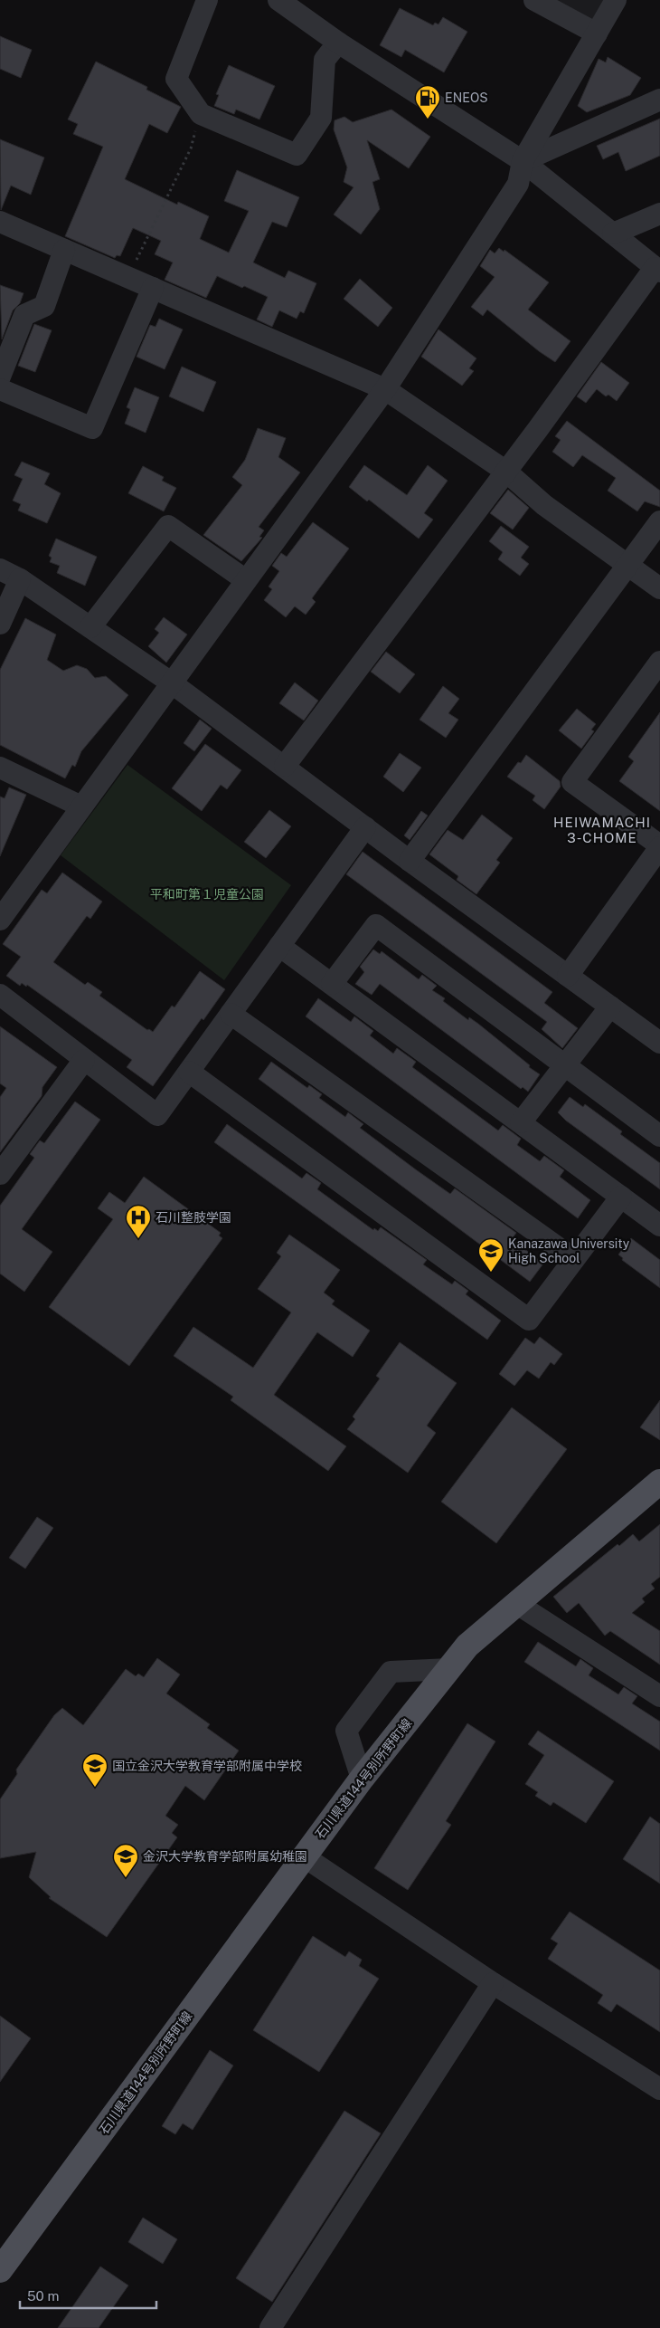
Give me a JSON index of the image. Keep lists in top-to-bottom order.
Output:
{
  "streets": {
    "main road": ["石川県道144号別所野町線"]
  },
  "districts": ["HEIWAMACHI 3-CHOME"],
  "parks": ["平和町第１児童公園"],
  "places": {
    "fuel station": ["ENEOS"],
    "hospital": ["石川整肢学園"],
    "school or university": ["Kanazawa University High School", "国立金沢大学教育学部附属中学校", "金沢大学教育学部附属幼稚園"]
  },
  "scale_bar": "50 m"
}
